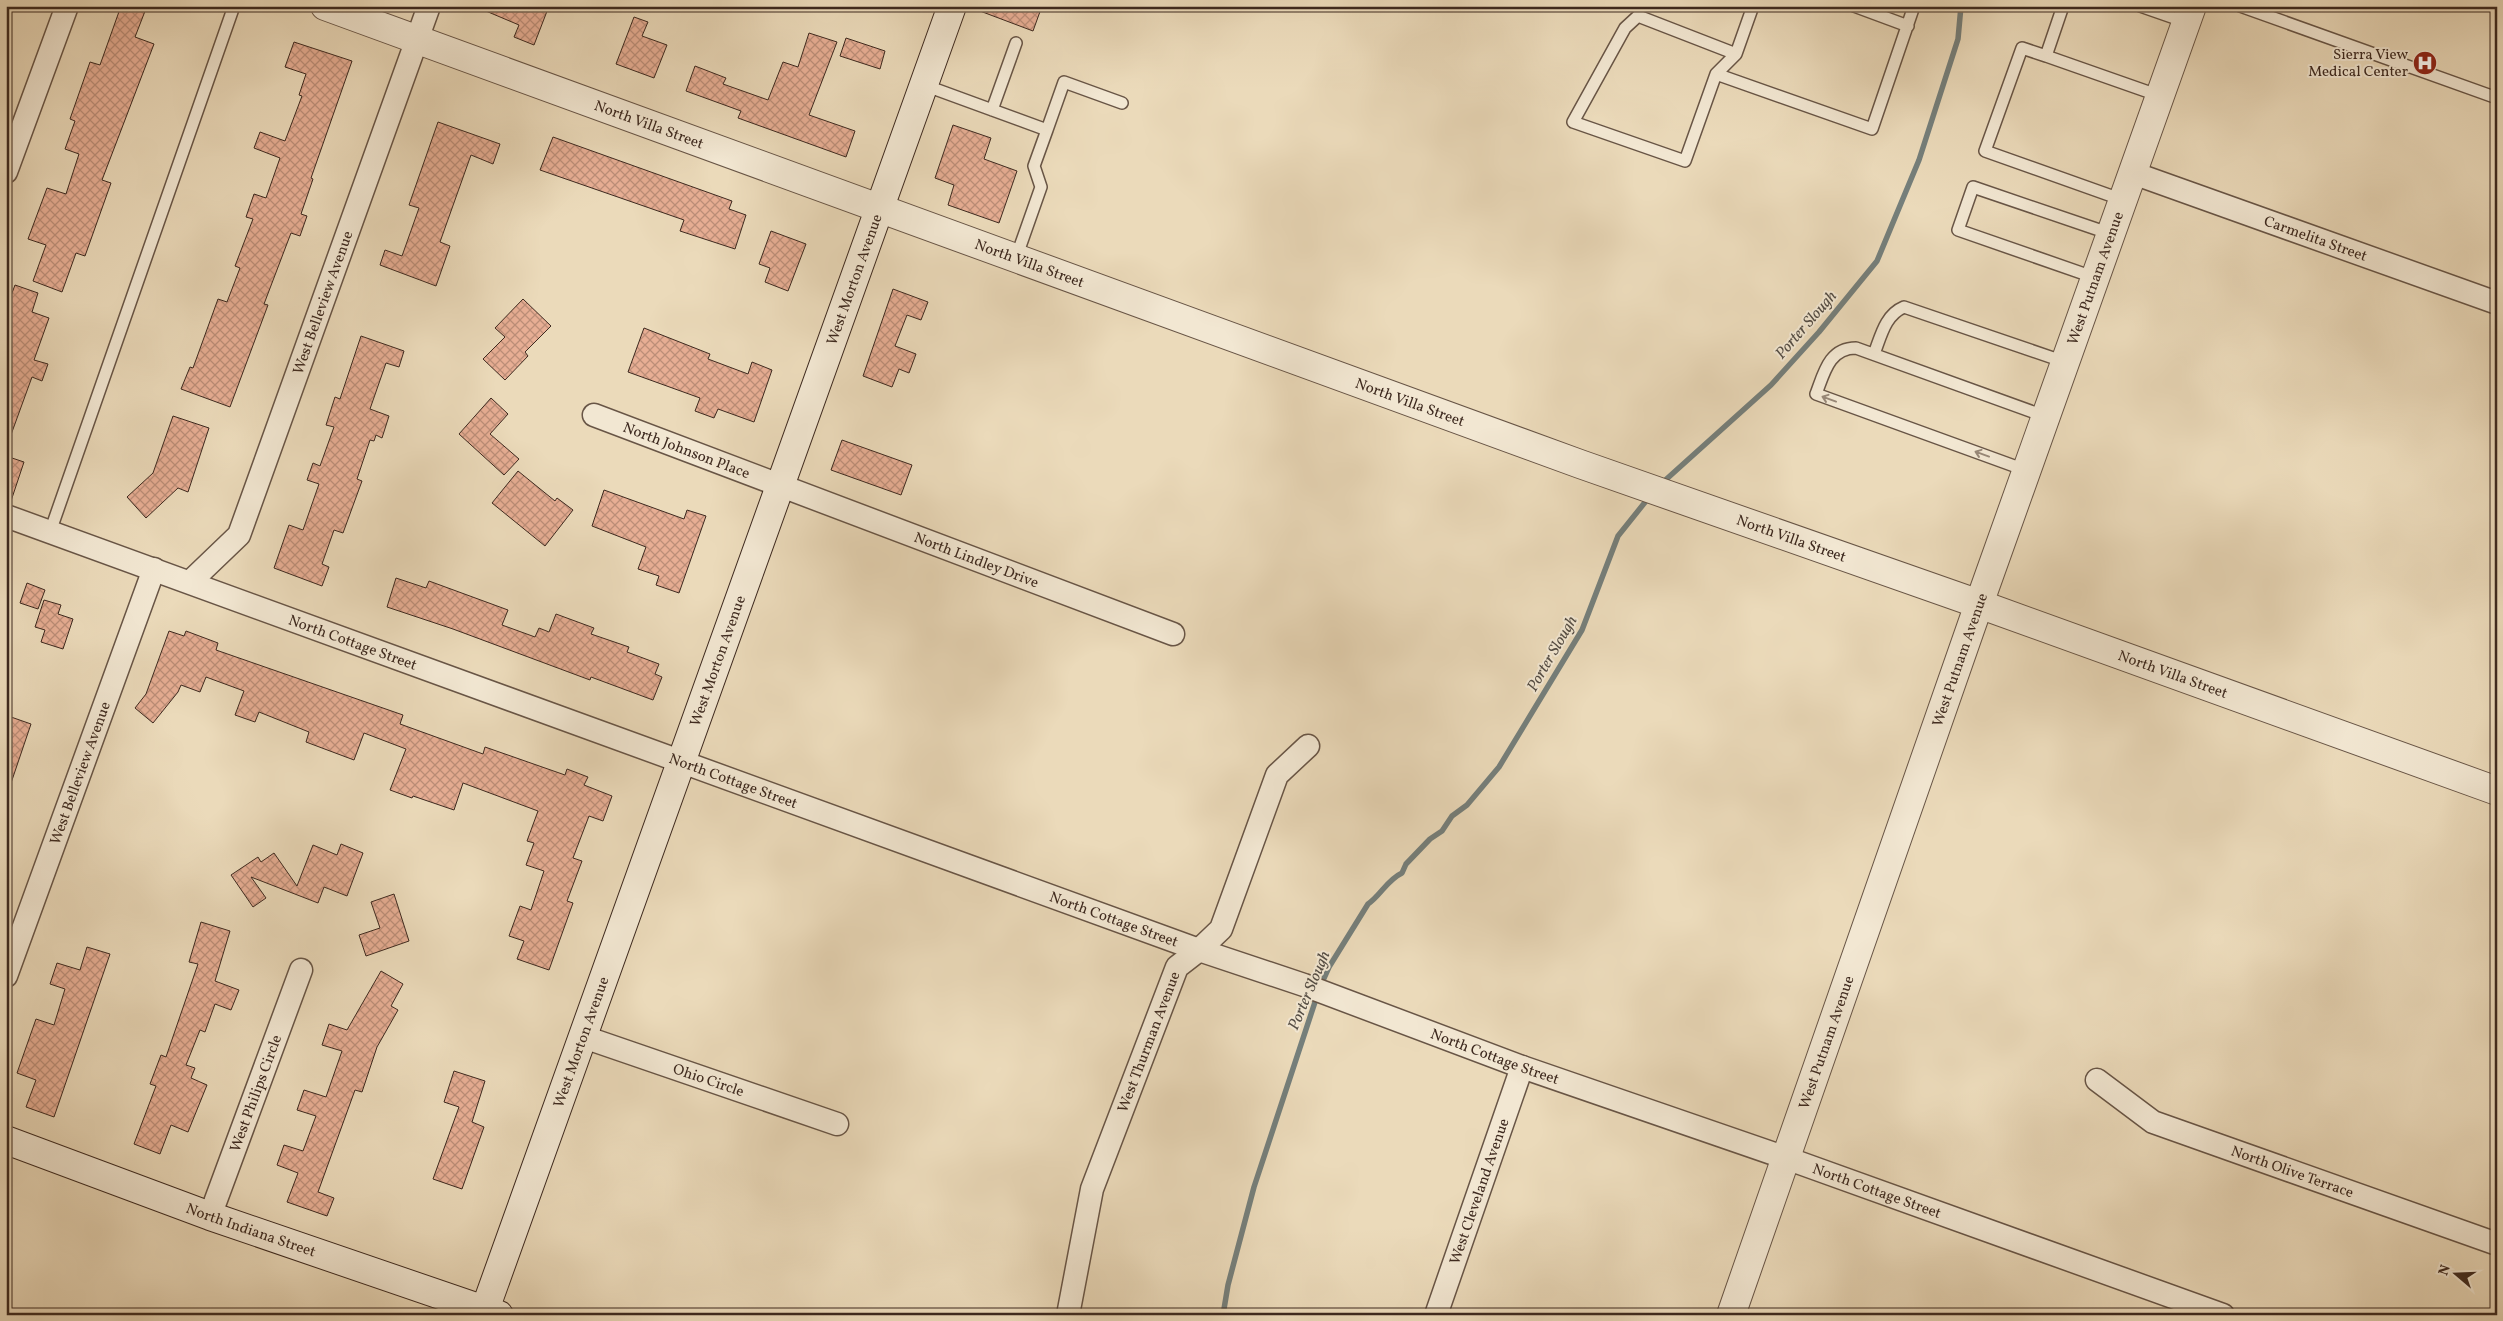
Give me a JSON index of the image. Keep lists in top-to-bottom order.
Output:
{
  "streets": {
    "street": [
      "North Villa Street",
      "Carmelita Street",
      "West Putnam Avenue",
      "West Morton Avenue",
      "West Belleview Avenue",
      "North Johnson Place",
      "North Lindley Drive",
      "North Cottage Street",
      "West Thurman Avenue",
      "Ohio Circle",
      "West Philips Circle",
      "North Olive Terrace",
      "West Cleveland Avenue",
      "North Indiana Street"
    ]
  },
  "crossings": [
    ["North Villa Street", "West Putnam Avenue"],
    ["North Villa Street", "West Morton Avenue"],
    ["North Villa Street", "West Belleview Avenue"],
    ["Carmelita Street", "West Putnam Avenue"],
    ["West Putnam Avenue", "North Cottage Street"],
    ["West Morton Avenue", "North Johnson Place"],
    ["West Morton Avenue", "North Lindley Drive"],
    ["West Morton Avenue", "North Cottage Street"],
    ["West Morton Avenue", "Ohio Circle"],
    ["West Morton Avenue", "North Indiana Street"],
    ["West Belleview Avenue", "North Cottage Street"],
    ["North Johnson Place", "North Lindley Drive"],
    ["North Cottage Street", "West Thurman Avenue"],
    ["North Cottage Street", "West Cleveland Avenue"],
    ["West Philips Circle", "North Indiana Street"]
  ],
  "water": ["Porter Slough"],
  "places": {
    "hospital": ["Sierra View Medical Center"]
  },
  "north": "left"
}
